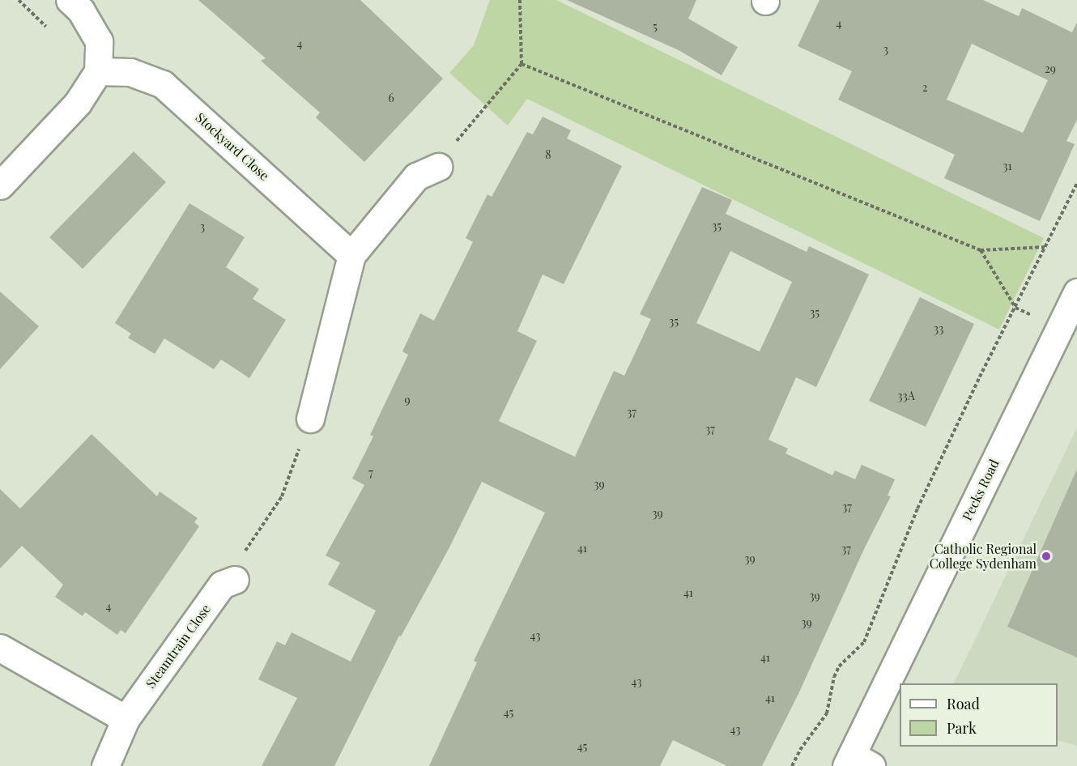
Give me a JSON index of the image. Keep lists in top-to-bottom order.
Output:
{
  "streets": {
    "street": ["Stockyard Close", "Pecks Road", "Steamtrain Close"]
  },
  "places": ["Catholic Regional College Sydenham"],
  "house_numbers": [
    "4",
    "5",
    "4",
    "3",
    "29",
    "2",
    "6",
    "8",
    "31",
    "35",
    "3",
    "35",
    "35",
    "33",
    "33A",
    "9",
    "37",
    "37",
    "7",
    "39",
    "37",
    "39",
    "41",
    "37",
    "39",
    "41",
    "39",
    "4",
    "39",
    "43",
    "41",
    "43",
    "41",
    "45",
    "43",
    "45"
  ],
  "legend": ["Road", "Park"]
}
